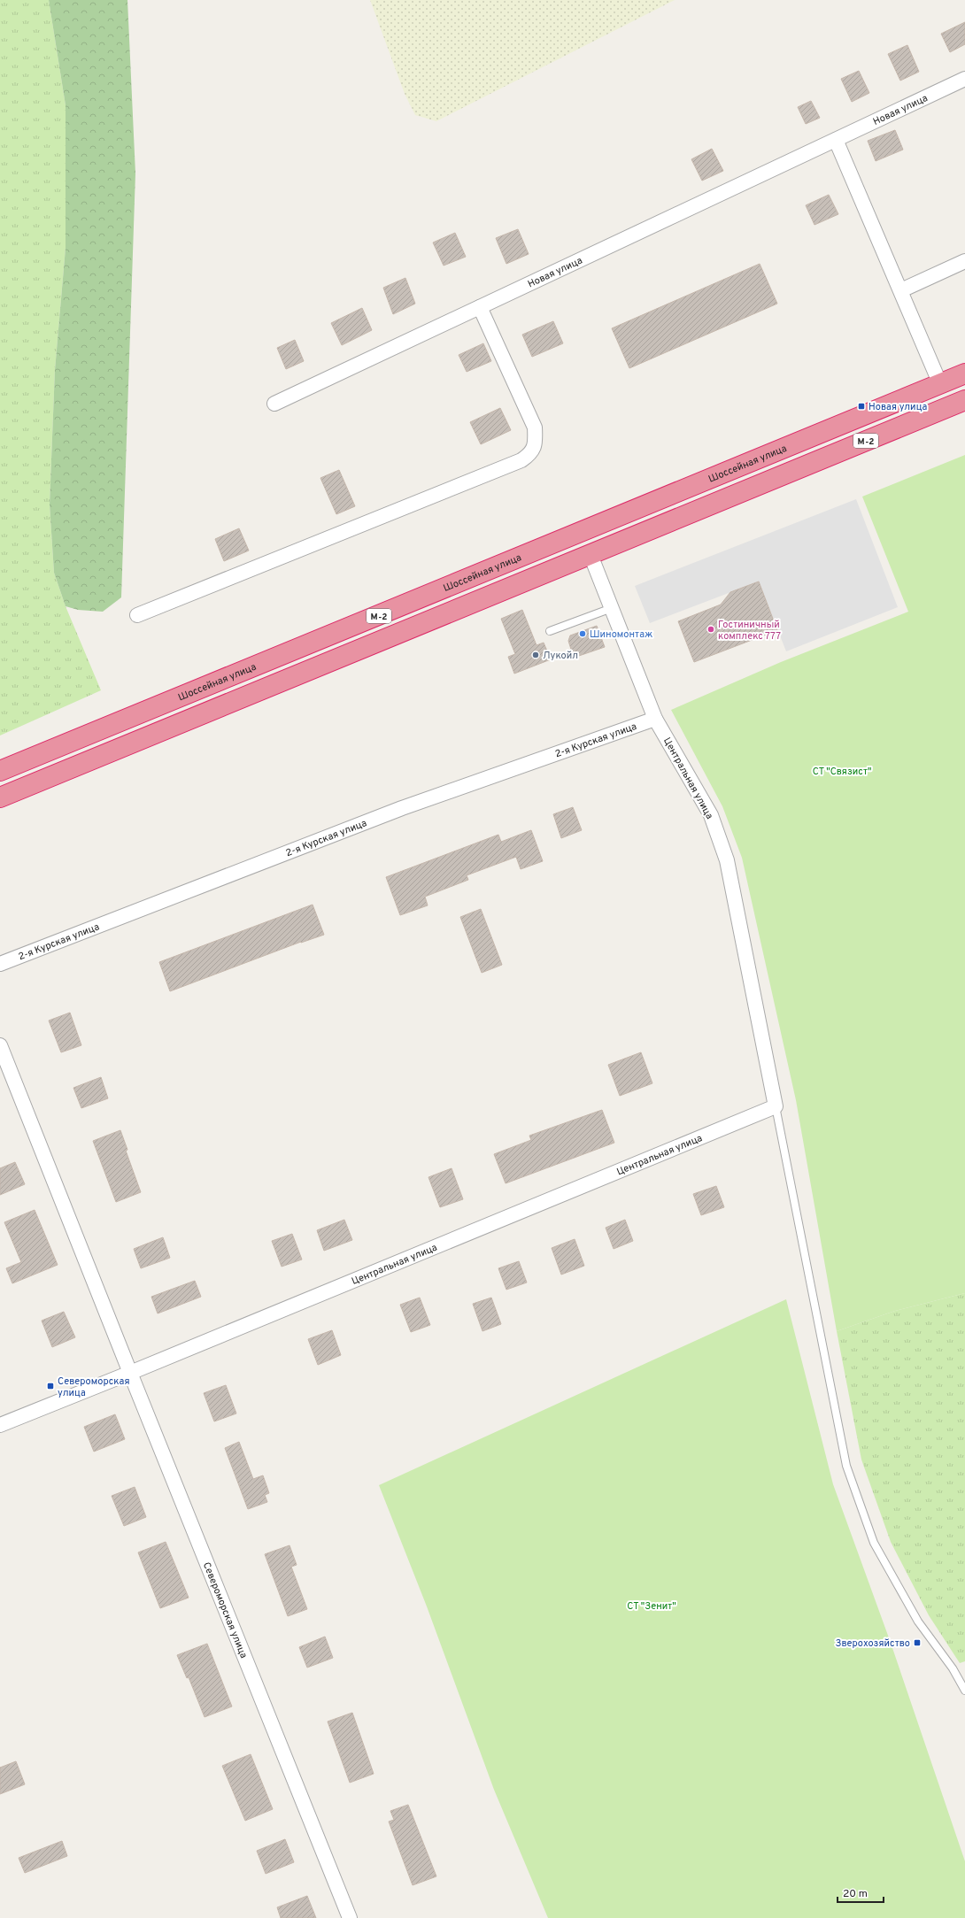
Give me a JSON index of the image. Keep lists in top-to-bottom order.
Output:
{
  "streets": {
    "highway": ["М-2", "Шоссейная улица"],
    "street": [
      "Новая улица",
      "2-я Курская улица",
      "Центральная улица",
      "Североморская улица"
    ]
  },
  "crossings": [
    ["М-2", "Центральная улица"],
    ["2-я Курская улица", "Центральная улица"],
    ["Центральная улица", "Североморская улица"]
  ],
  "parks": ["СТ \"Связист\"", "СТ \"Зенит\""],
  "places": {
    "transit": ["Новая улица", "Североморская улица", "Зверохозяйство"],
    "other": ["Гостиничный комплекс 777", "Шиномонтаж", "Лукойл"]
  },
  "scale_bar": "20 m"
}
